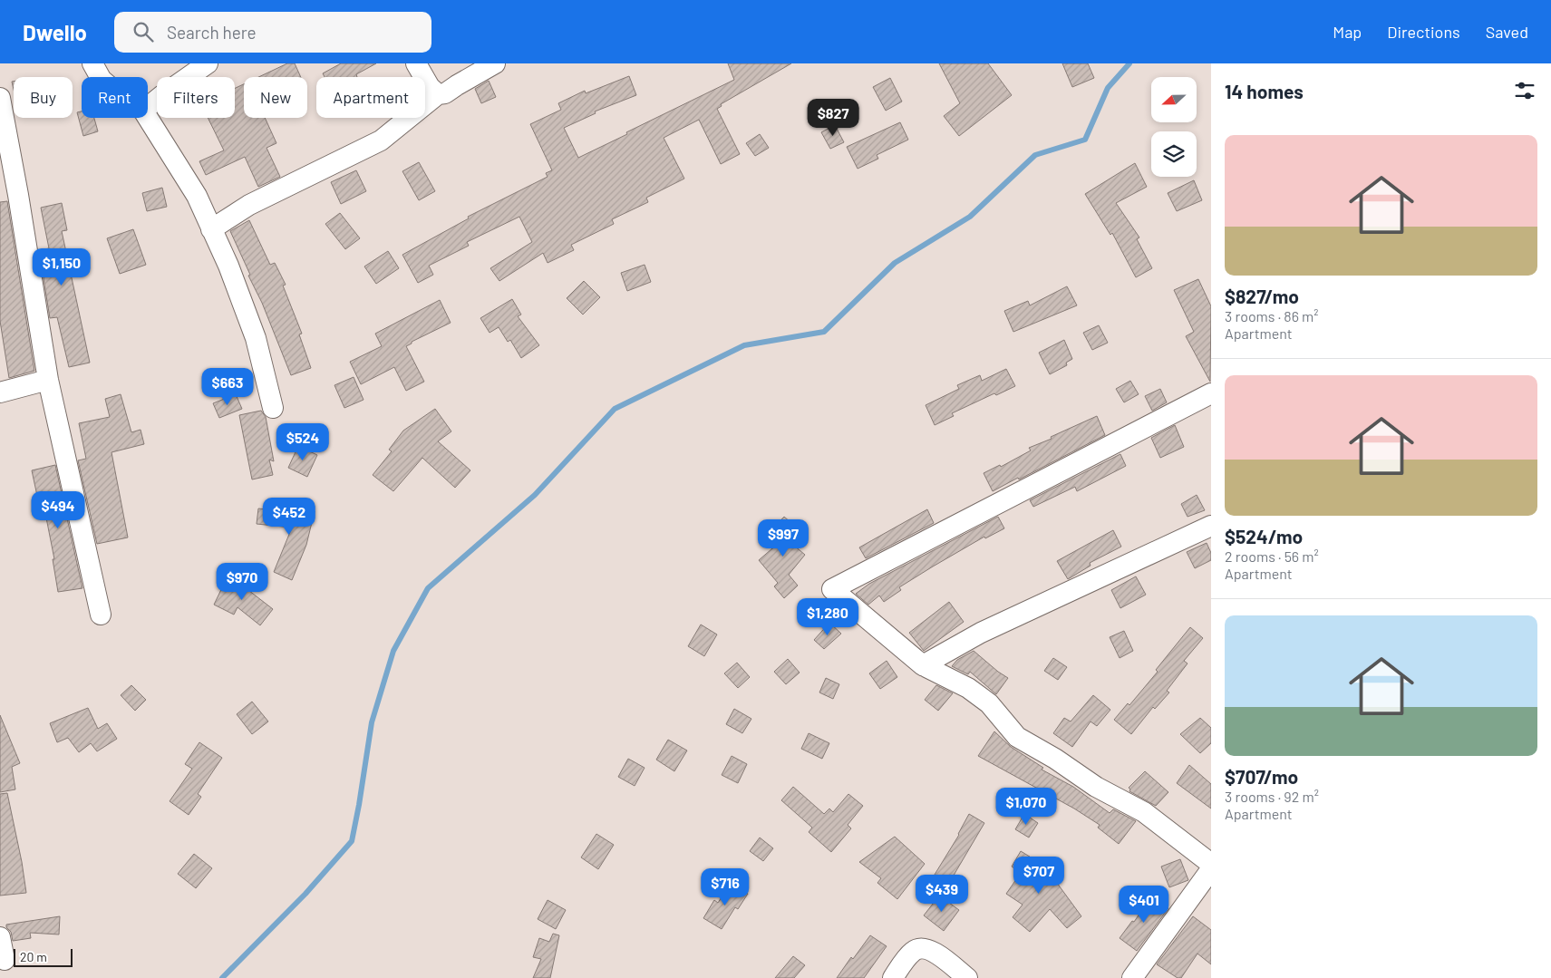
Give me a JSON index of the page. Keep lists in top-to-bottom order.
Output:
{
  "scale_bar": "20 m",
  "north": "left",
  "page": {
    "header": "Dwello",
    "search": "Search here",
    "nav": ["Map", "Directions", "Saved"],
    "heading": "14 homes",
    "chip": [
      "Buy",
      "Rent",
      "Filters",
      "New",
      "Apartment"
    ],
    "price": [
      "$827",
      "$1,150",
      "$663",
      "$524",
      "$494",
      "$452",
      "$997",
      "$970",
      "$1,280",
      "$1,070",
      "$707",
      "$716",
      "$439",
      "$401"
    ],
    "list": [
      {
        "name": "$827/mo",
        "note": "3 rooms · 86 m² · Apartment"
      },
      {
        "name": "$524/mo",
        "note": "2 rooms · 56 m² · Apartment"
      },
      {
        "name": "$707/mo",
        "note": "3 rooms · 92 m² · Apartment"
      }
    ],
    "scale": "20 m"
  }
}
